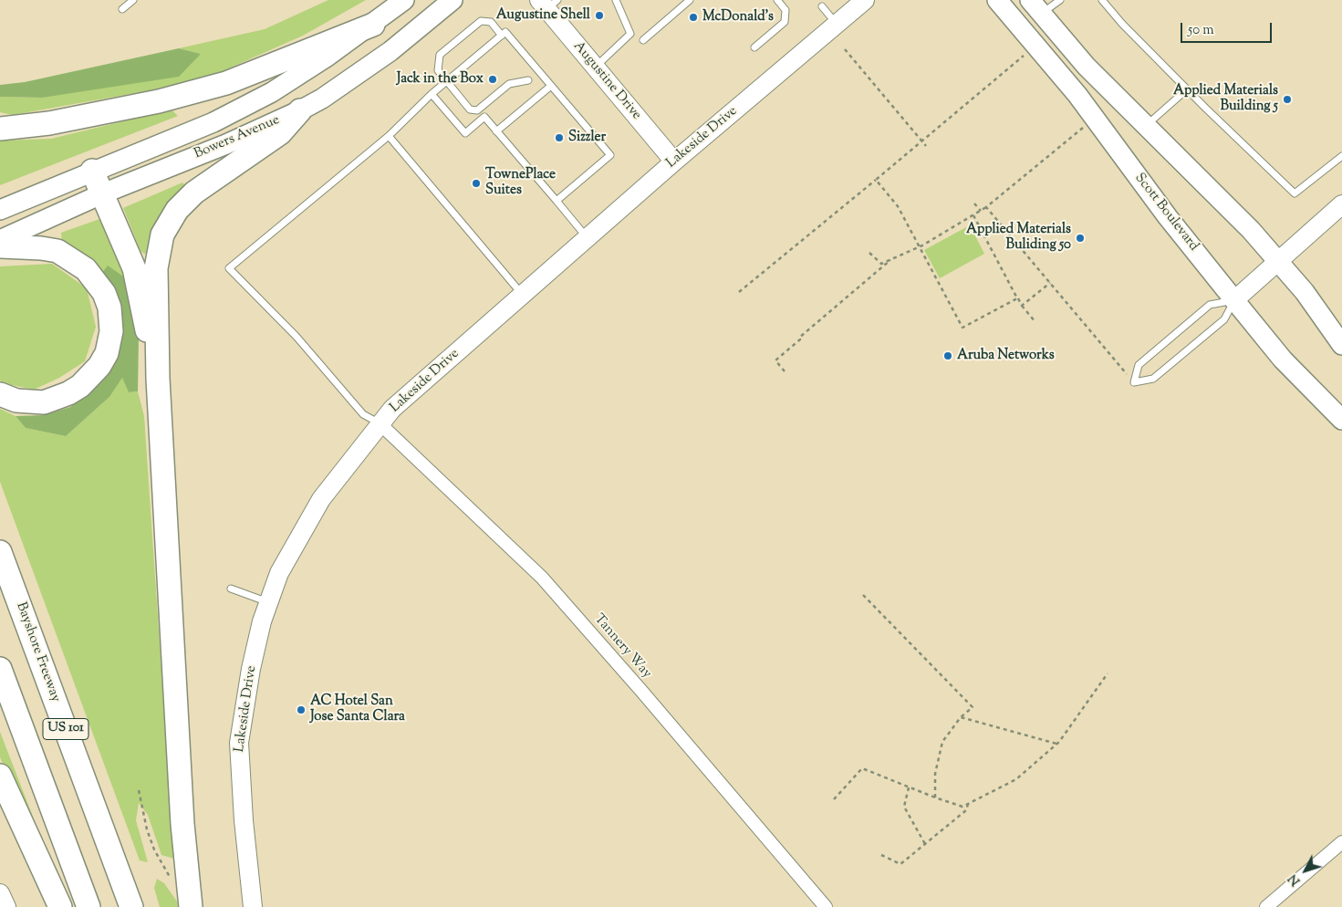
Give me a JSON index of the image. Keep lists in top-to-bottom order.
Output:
{
  "streets": {
    "highway": ["Bayshore Freeway", "US 101"],
    "main road": ["Bowers Avenue", "Scott Boulevard"],
    "street": ["Augustine Drive", "Lakeside Drive", "Tannery Way"]
  },
  "crossings": [
    ["Augustine Drive", "Lakeside Drive"],
    ["Lakeside Drive", "Tannery Way"]
  ],
  "places": [
    "Augustine Shell",
    "McDonald's",
    "Jack in the Box",
    "Applied Materials Building 5",
    "Sizzler",
    "TownePlace Suites",
    "Applied Materials Buliding 50",
    "Aruba Networks",
    "AC Hotel San Jose Santa Clara"
  ],
  "scale_bar": "50 m",
  "north": "bottom left"
}
